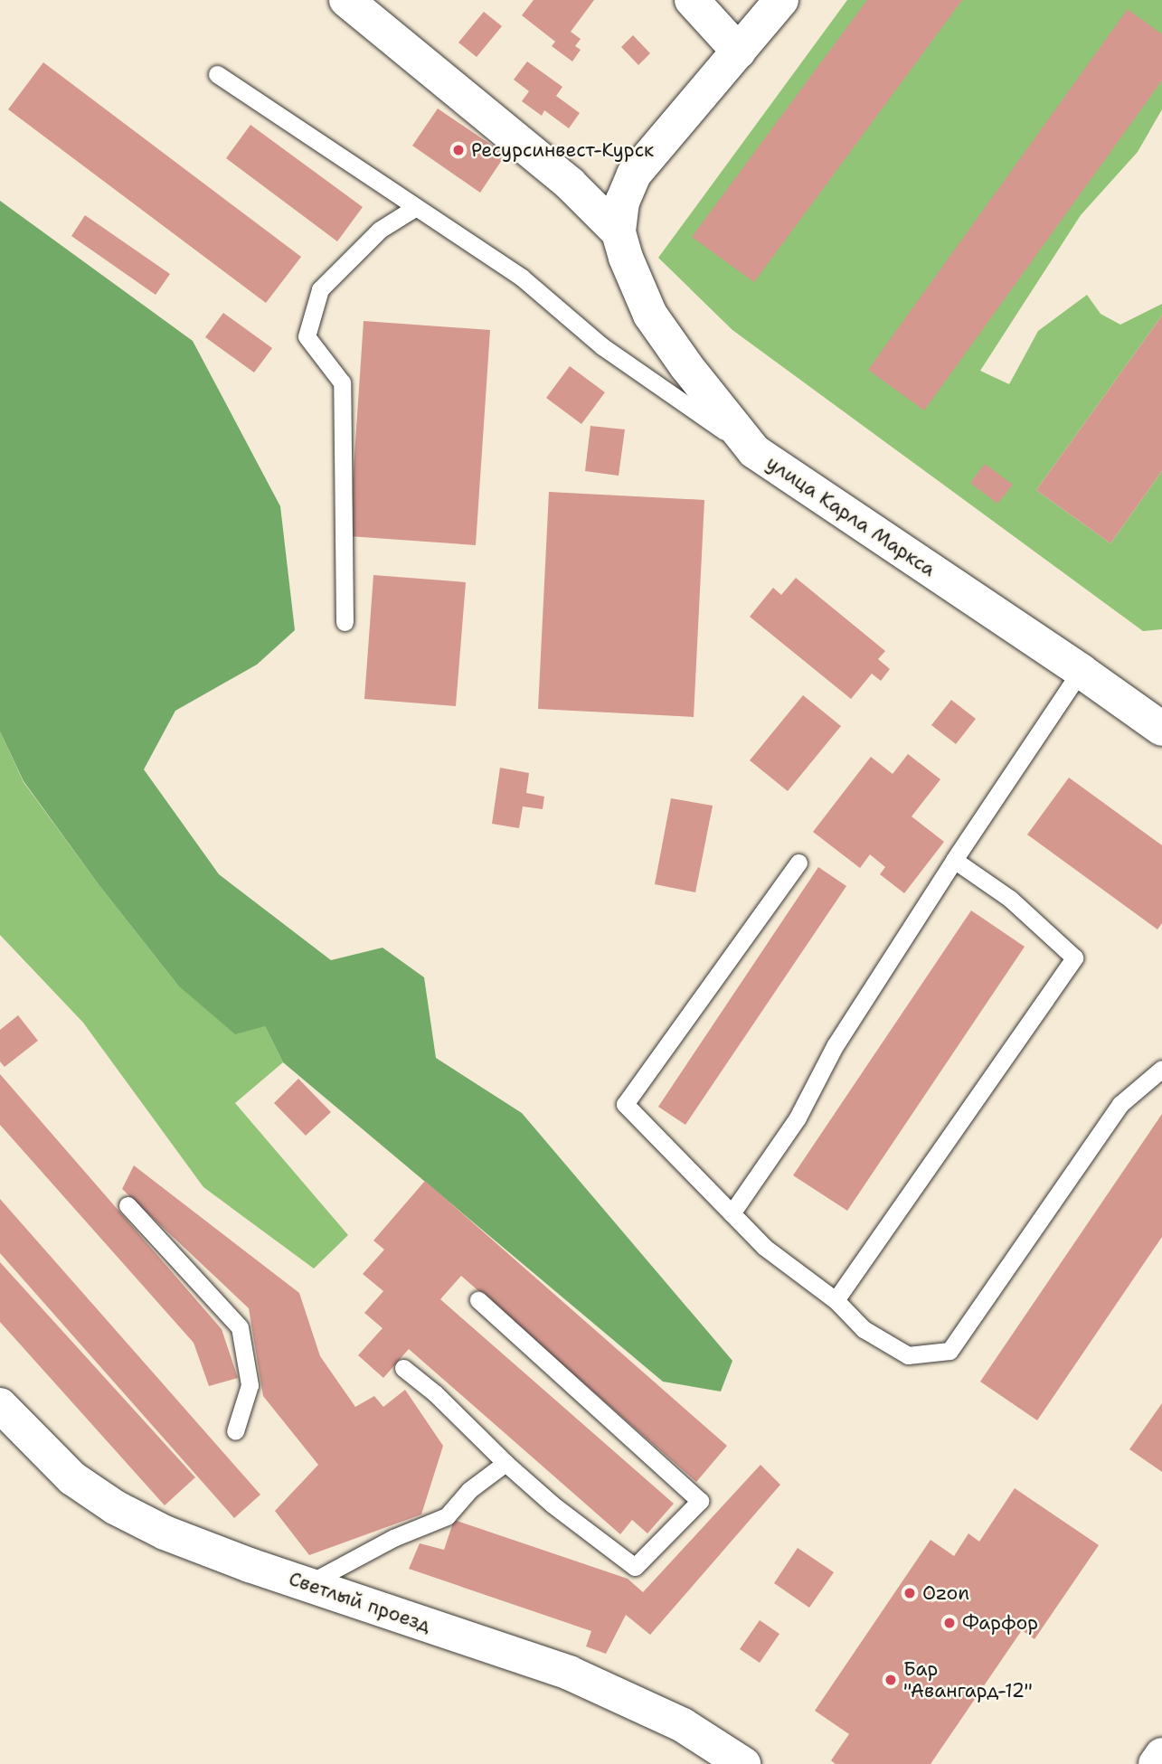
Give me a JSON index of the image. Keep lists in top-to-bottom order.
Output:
{
  "streets": {
    "street": ["улица Карла Маркса", "Светлый проезд"]
  },
  "places": [
    "Ресурсинвест-Курск",
    "Ozon",
    "Фарфор",
    "Бар \"Авангард-12\""
  ]
}
